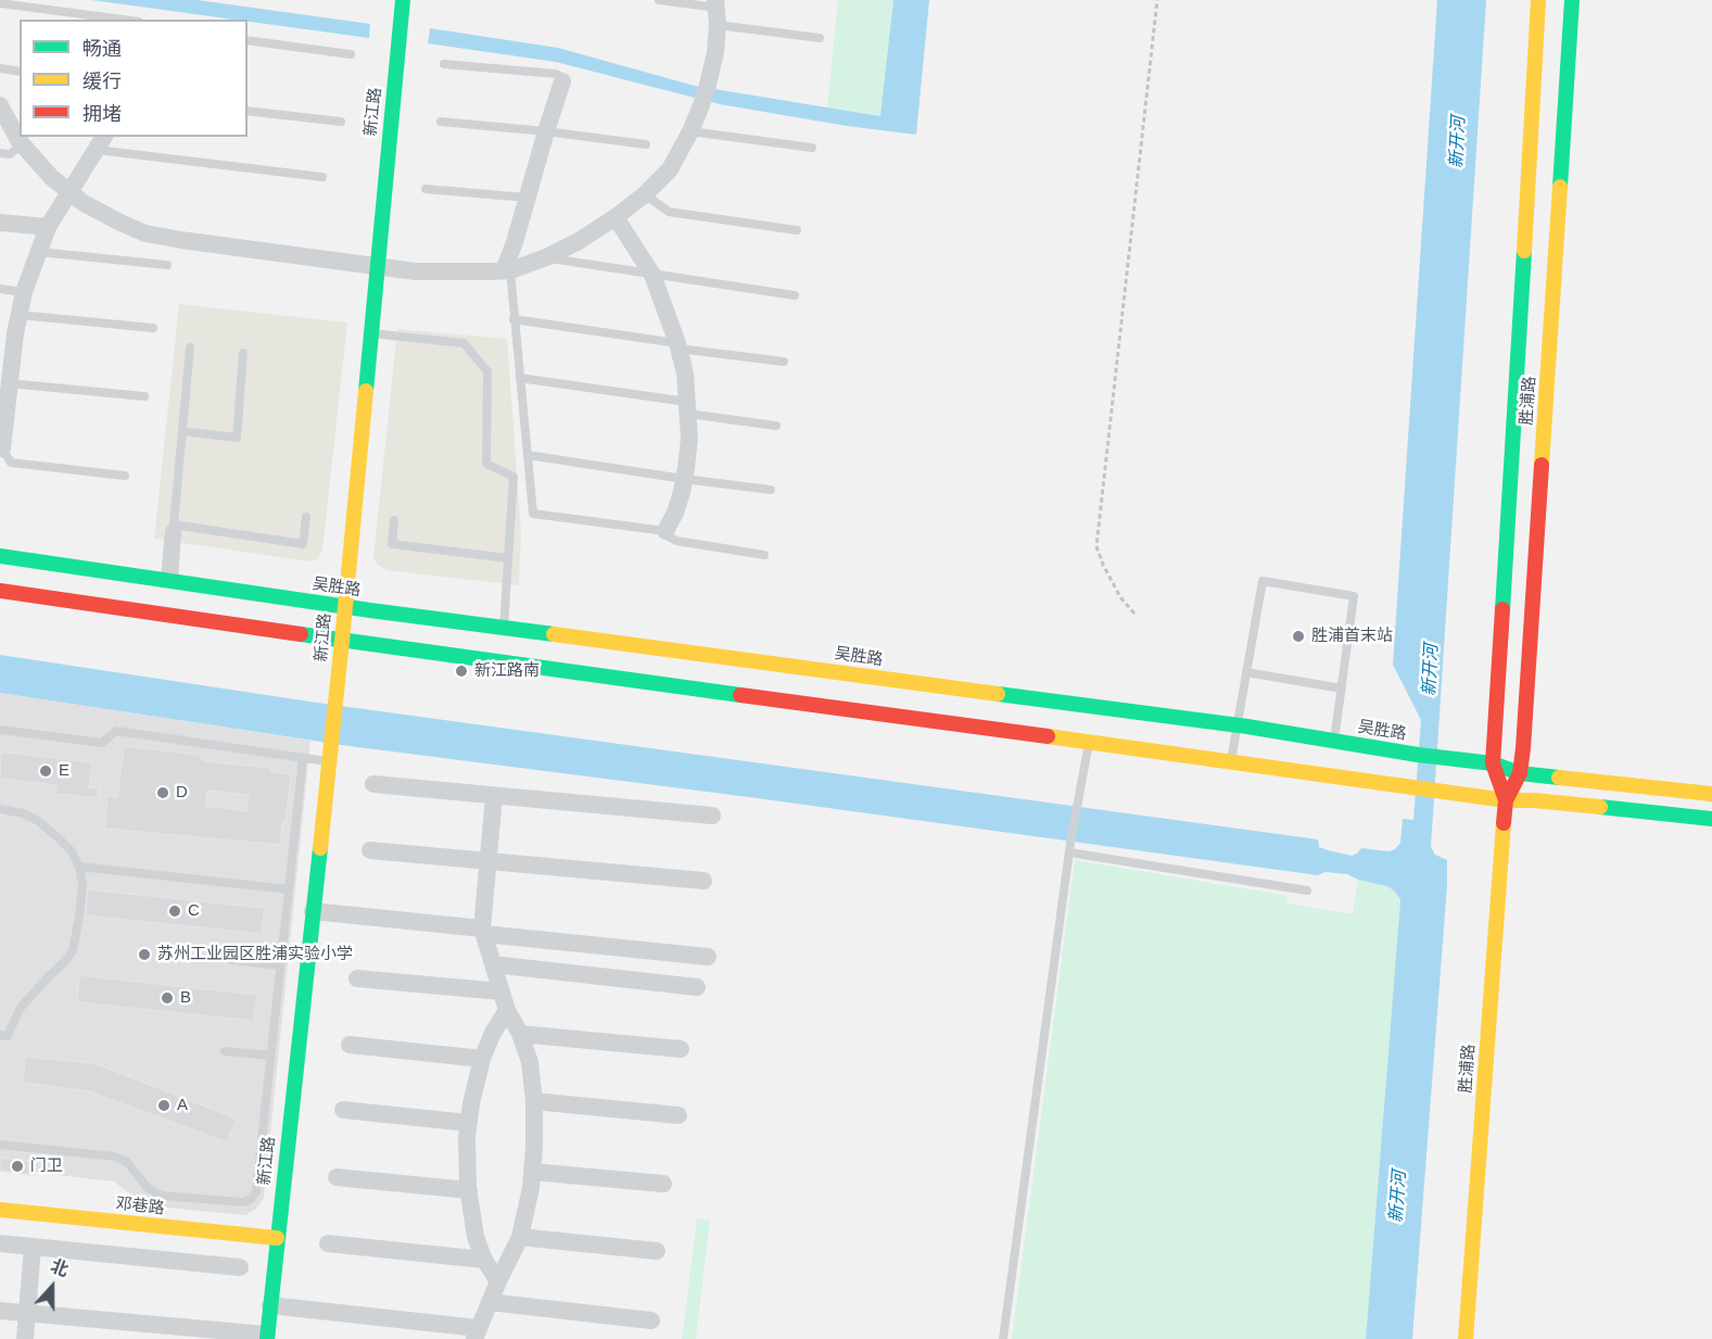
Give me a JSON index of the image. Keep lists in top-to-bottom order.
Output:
{
  "streets": {
    "main road": [
      "新江路",
      "胜浦路",
      "吴胜路",
      "邓巷路"
    ]
  },
  "crossings": [
    ["新江路", "吴胜路"],
    ["新江路", "邓巷路"],
    ["胜浦路", "吴胜路"]
  ],
  "water": ["新开河"],
  "places": [
    "胜浦首末站",
    "新江路南",
    "E",
    "D",
    "C",
    "苏州工业园区胜浦实验小学",
    "B",
    "A",
    "门卫"
  ],
  "legend": ["畅通", "缓行", "拥堵"],
  "north": "top"
}
